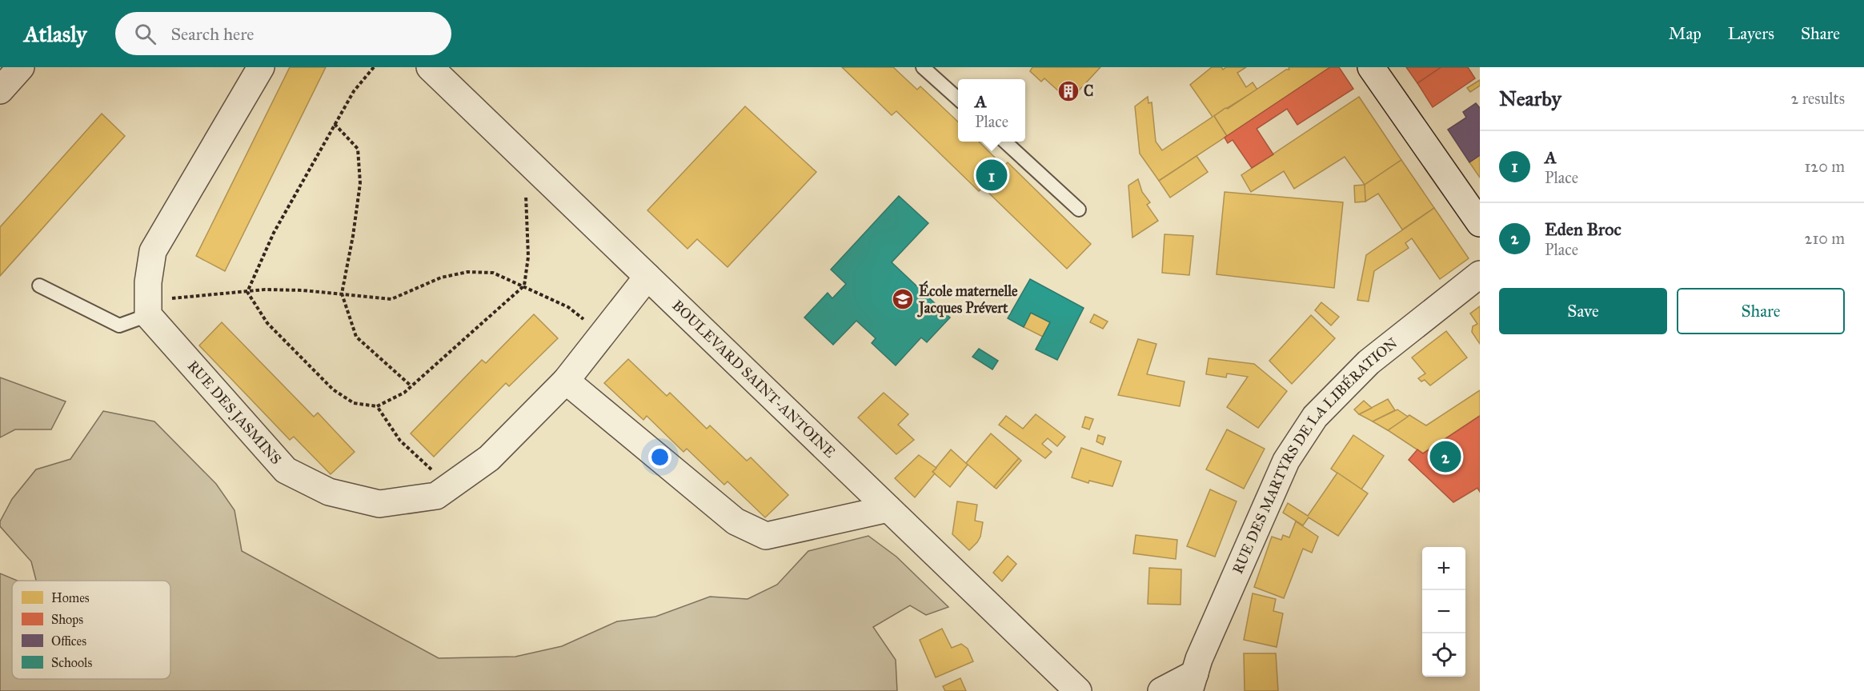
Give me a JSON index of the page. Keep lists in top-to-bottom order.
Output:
{
  "streets": {
    "street": ["BOULEVARD SAINT-ANTOINE", "RUE DES JASMINS", "RUE DES MARTYRS DE LA LIBÉRATION"]
  },
  "crossings": [
    ["BOULEVARD SAINT-ANTOINE", "RUE DES JASMINS"]
  ],
  "places": {
    "building": ["C"],
    "school or university": ["École maternelle Jacques Prévert"]
  },
  "legend": [
    "Homes",
    "Shops",
    "Offices",
    "Schools"
  ],
  "page": {
    "header": "Atlasly",
    "search": "Search here",
    "nav": ["Map", "Layers", "Share"],
    "heading": ["Nearby", "2 results"],
    "popup": ["A", "Place"],
    "list": [
      {
        "mark": "1",
        "name": "A",
        "note": "Place",
        "value": "120 m"
      },
      {
        "mark": "2",
        "name": "Eden Broc",
        "note": "Place",
        "value": "210 m"
      }
    ],
    "pins": ["1", "2"],
    "buttons": ["Save", "Share"],
    "map_buttons": ["+", "−"]
  }
}
